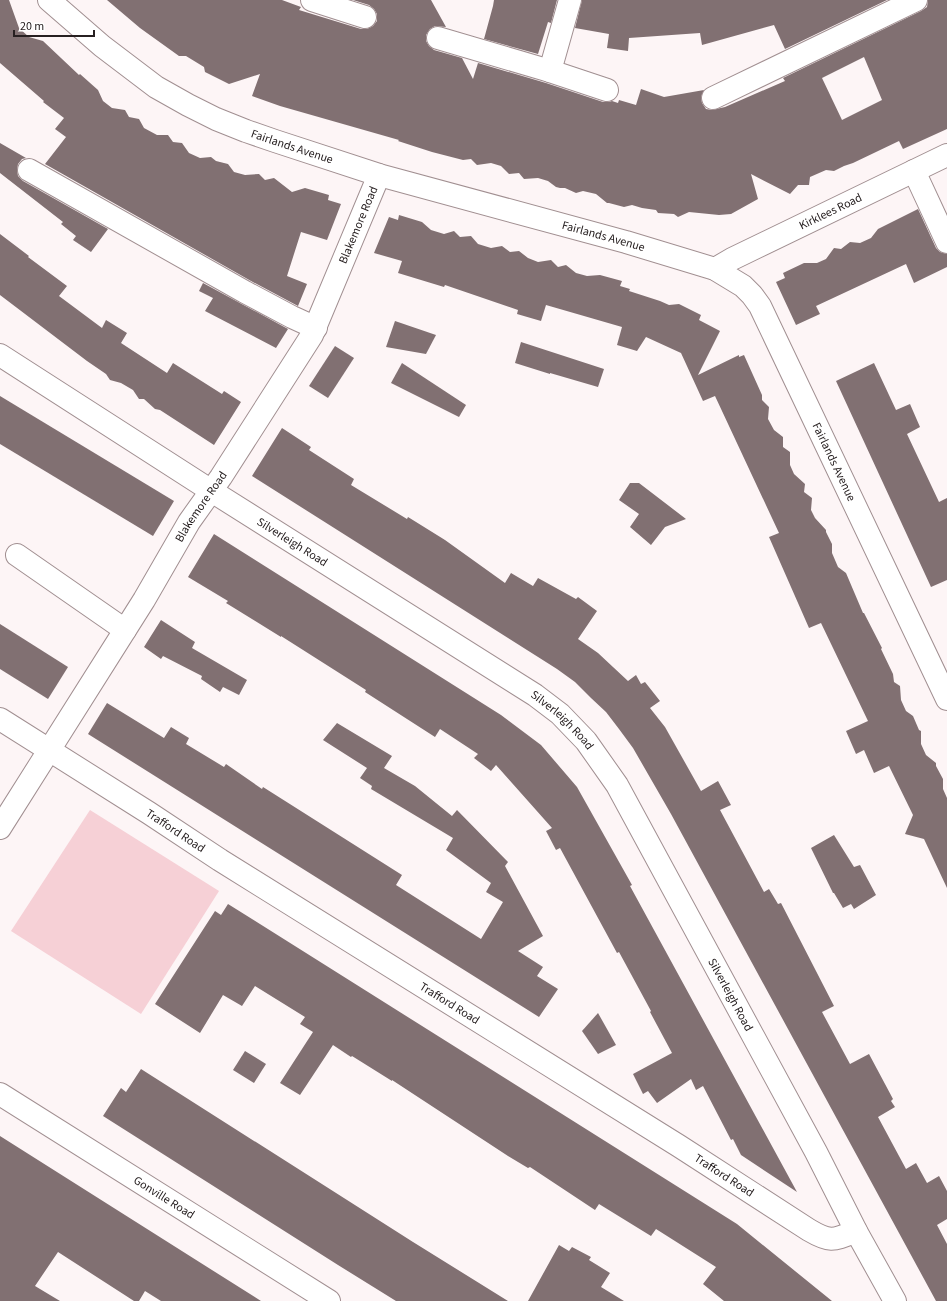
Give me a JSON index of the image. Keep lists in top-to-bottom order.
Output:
{
  "streets": {
    "street": [
      "Fairlands Avenue",
      "Kirklees Road",
      "Blakemore Road",
      "Silverleigh Road",
      "Trafford Road",
      "Gonville Road"
    ]
  },
  "crossings": [
    ["Fairlands Avenue", "Kirklees Road"],
    ["Fairlands Avenue", "Blakemore Road"],
    ["Blakemore Road", "Silverleigh Road"],
    ["Blakemore Road", "Trafford Road"],
    ["Silverleigh Road", "Trafford Road"]
  ],
  "scale_bar": "20 m"
}
